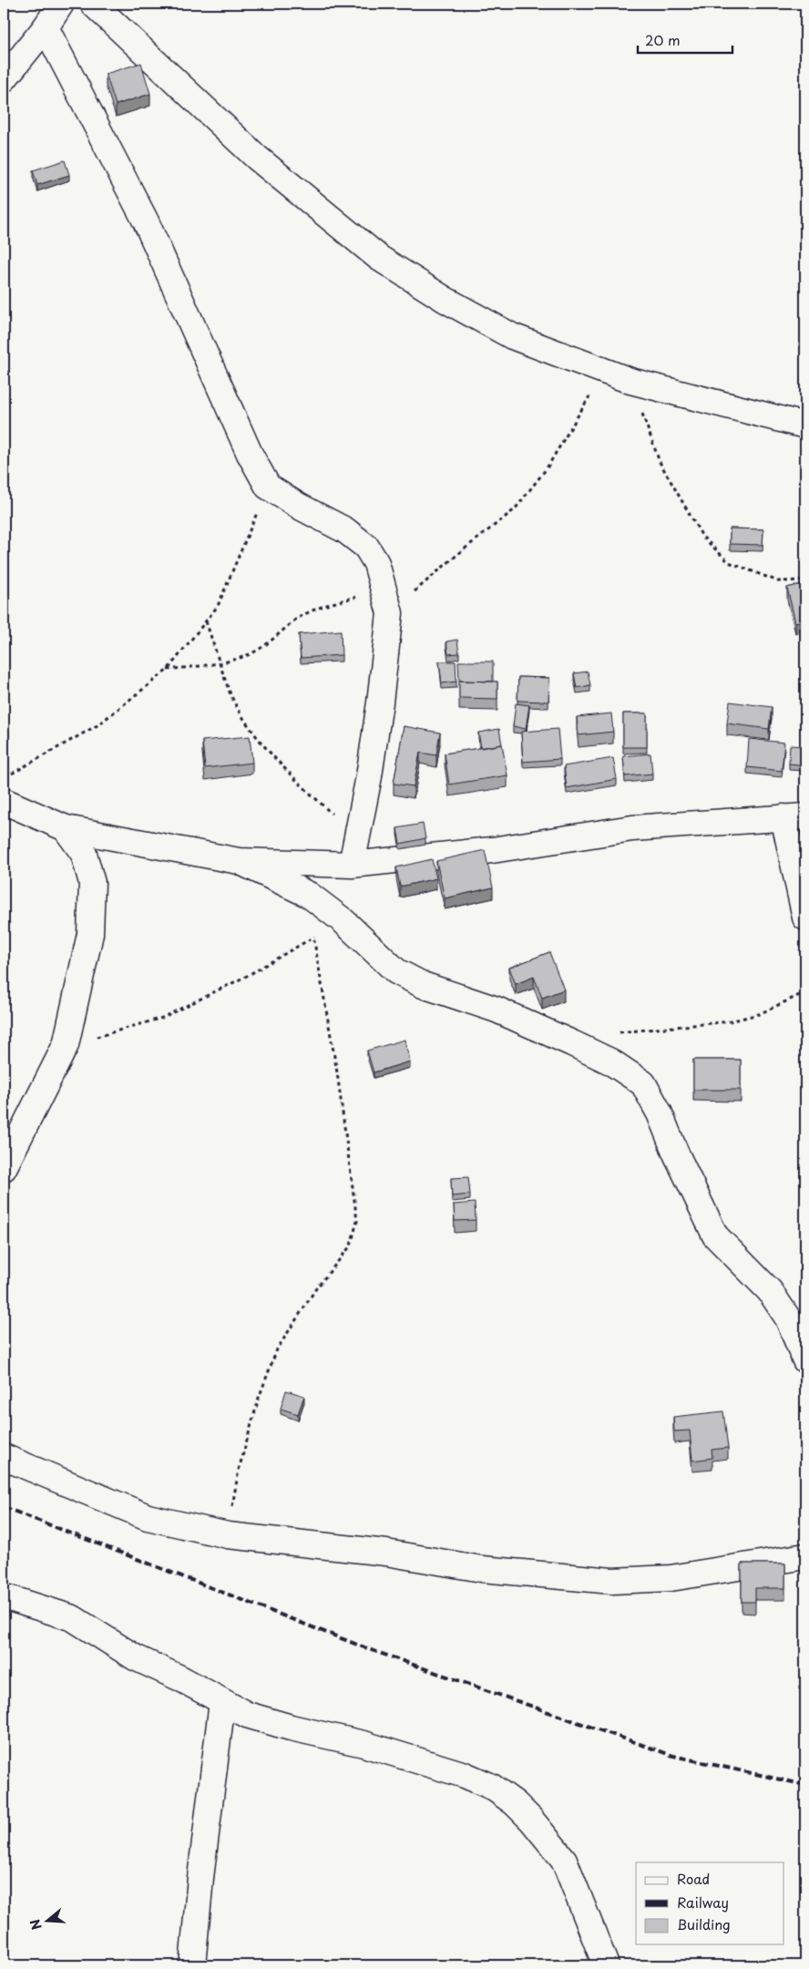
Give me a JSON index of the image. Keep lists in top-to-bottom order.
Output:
{
  "legend": ["Road", "Railway", "Building"],
  "scale_bar": "20 m",
  "north": "left"
}
